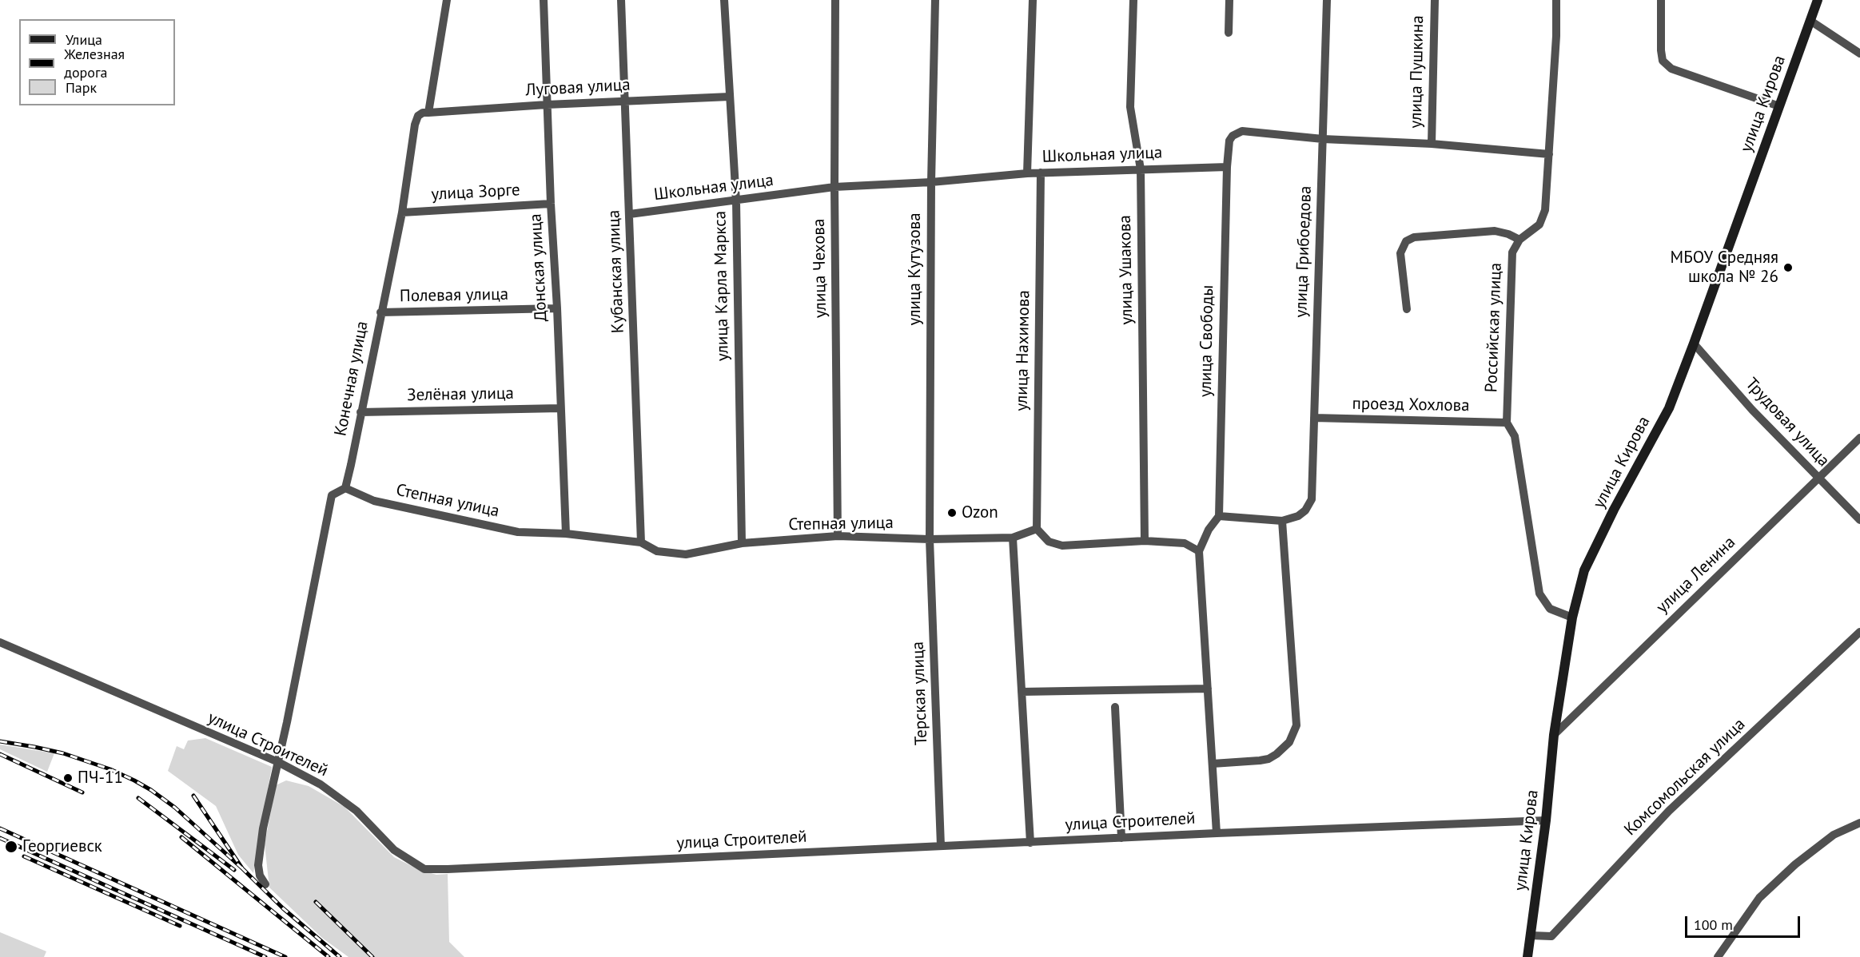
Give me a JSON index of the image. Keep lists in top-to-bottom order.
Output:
{
  "streets": {
    "main road": ["улица Кирова"],
    "street": [
      "улица Пушкина",
      "Луговая улица",
      "Школьная улица",
      "улица Зорге",
      "улица Грибоедова",
      "Донская улица",
      "улица Чехова",
      "улица Кутузова",
      "улица Ушакова",
      "Кубанская улица",
      "улица Карла Маркса",
      "Полевая улица",
      "Российская улица",
      "улица Свободы",
      "улица Нахимова",
      "Конечная улица",
      "Зелёная улица",
      "проезд Хохлова",
      "Трудовая улица",
      "Степная улица",
      "улица Ленина",
      "Терская улица",
      "улица Строителей",
      "Комсомольская улица"
    ]
  },
  "crossings": [
    ["Луговая улица", "Донская улица"],
    ["Луговая улица", "Кубанская улица"],
    ["Луговая улица", "улица Карла Маркса"],
    ["Луговая улица", "Конечная улица"],
    ["улица Кирова", "Российская улица"],
    ["улица Кирова", "Трудовая улица"],
    ["улица Кирова", "улица Ленина"],
    ["улица Кирова", "улица Строителей"],
    ["улица Кирова", "Комсомольская улица"],
    ["Школьная улица", "улица Чехова"],
    ["Школьная улица", "улица Кутузова"],
    ["Школьная улица", "улица Ушакова"],
    ["Школьная улица", "Кубанская улица"],
    ["Школьная улица", "улица Карла Маркса"],
    ["Школьная улица", "улица Свободы"],
    ["Школьная улица", "улица Нахимова"],
    ["улица Зорге", "Донская улица"],
    ["улица Зорге", "Конечная улица"],
    ["улица Грибоедова", "проезд Хохлова"],
    ["Донская улица", "Полевая улица"],
    ["Донская улица", "Зелёная улица"],
    ["Донская улица", "Степная улица"],
    ["улица Чехова", "Степная улица"],
    ["улица Кутузова", "Степная улица"],
    ["улица Кутузова", "Терская улица"],
    ["Кубанская улица", "Степная улица"],
    ["улица Карла Маркса", "Степная улица"],
    ["Полевая улица", "Конечная улица"],
    ["Российская улица", "проезд Хохлова"],
    ["улица Нахимова", "Степная улица"],
    ["Конечная улица", "Зелёная улица"],
    ["Конечная улица", "Степная улица"],
    ["Трудовая улица", "улица Ленина"],
    ["Степная улица", "Терская улица"],
    ["Терская улица", "улица Строителей"]
  ],
  "places": [
    "МБОУ Средняя школа № 26",
    "Ozon",
    "ПЧ-11",
    "Георгиевск"
  ],
  "legend": ["Улица", "Железная дорога", "Парк"],
  "scale_bar": "100 m"
}
